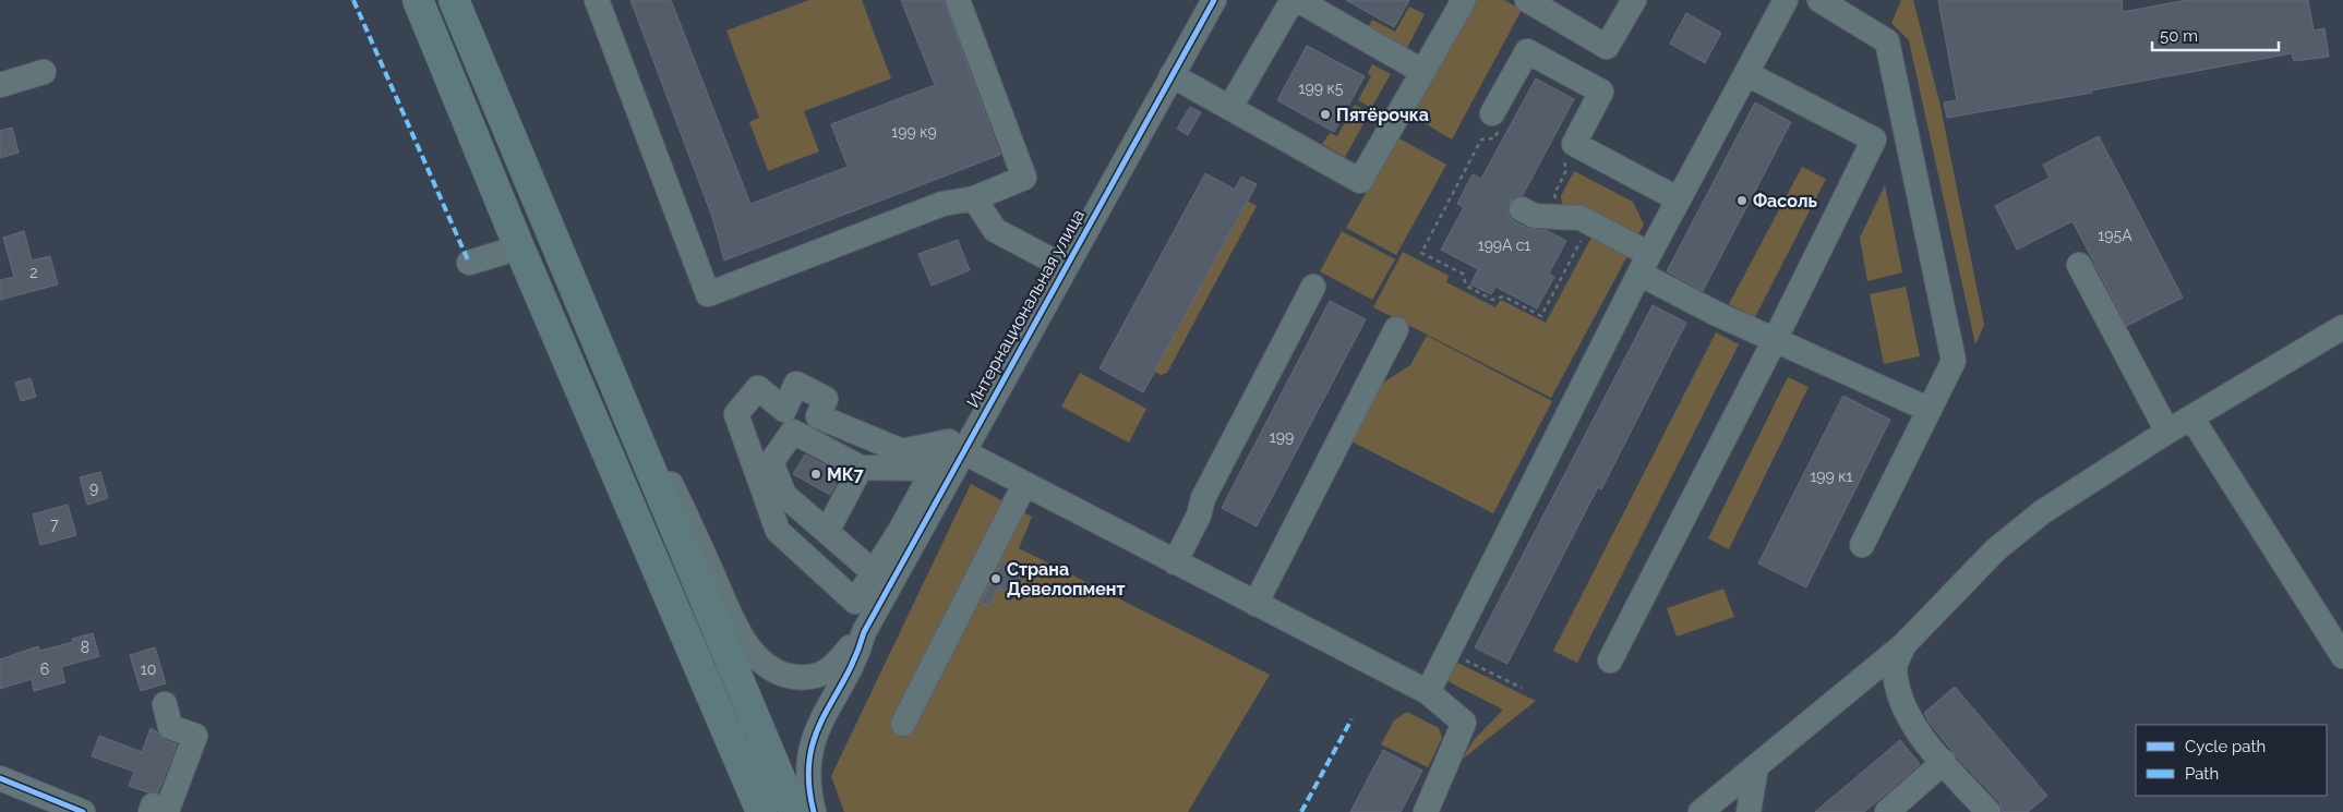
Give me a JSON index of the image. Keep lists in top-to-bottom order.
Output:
{
  "streets": {
    "street": ["Интернациональная улица"]
  },
  "places": [
    "Пятёрочка",
    "Фасоль",
    "МК7",
    "Страна Девелопмент"
  ],
  "house_numbers": [
    "199 к5",
    "199 к9",
    "195А",
    "199А с1",
    "2",
    "199",
    "199 к1",
    "9",
    "7",
    "8",
    "6",
    "10"
  ],
  "legend": ["Cycle path", "Path"],
  "scale_bar": "50 m"
}
